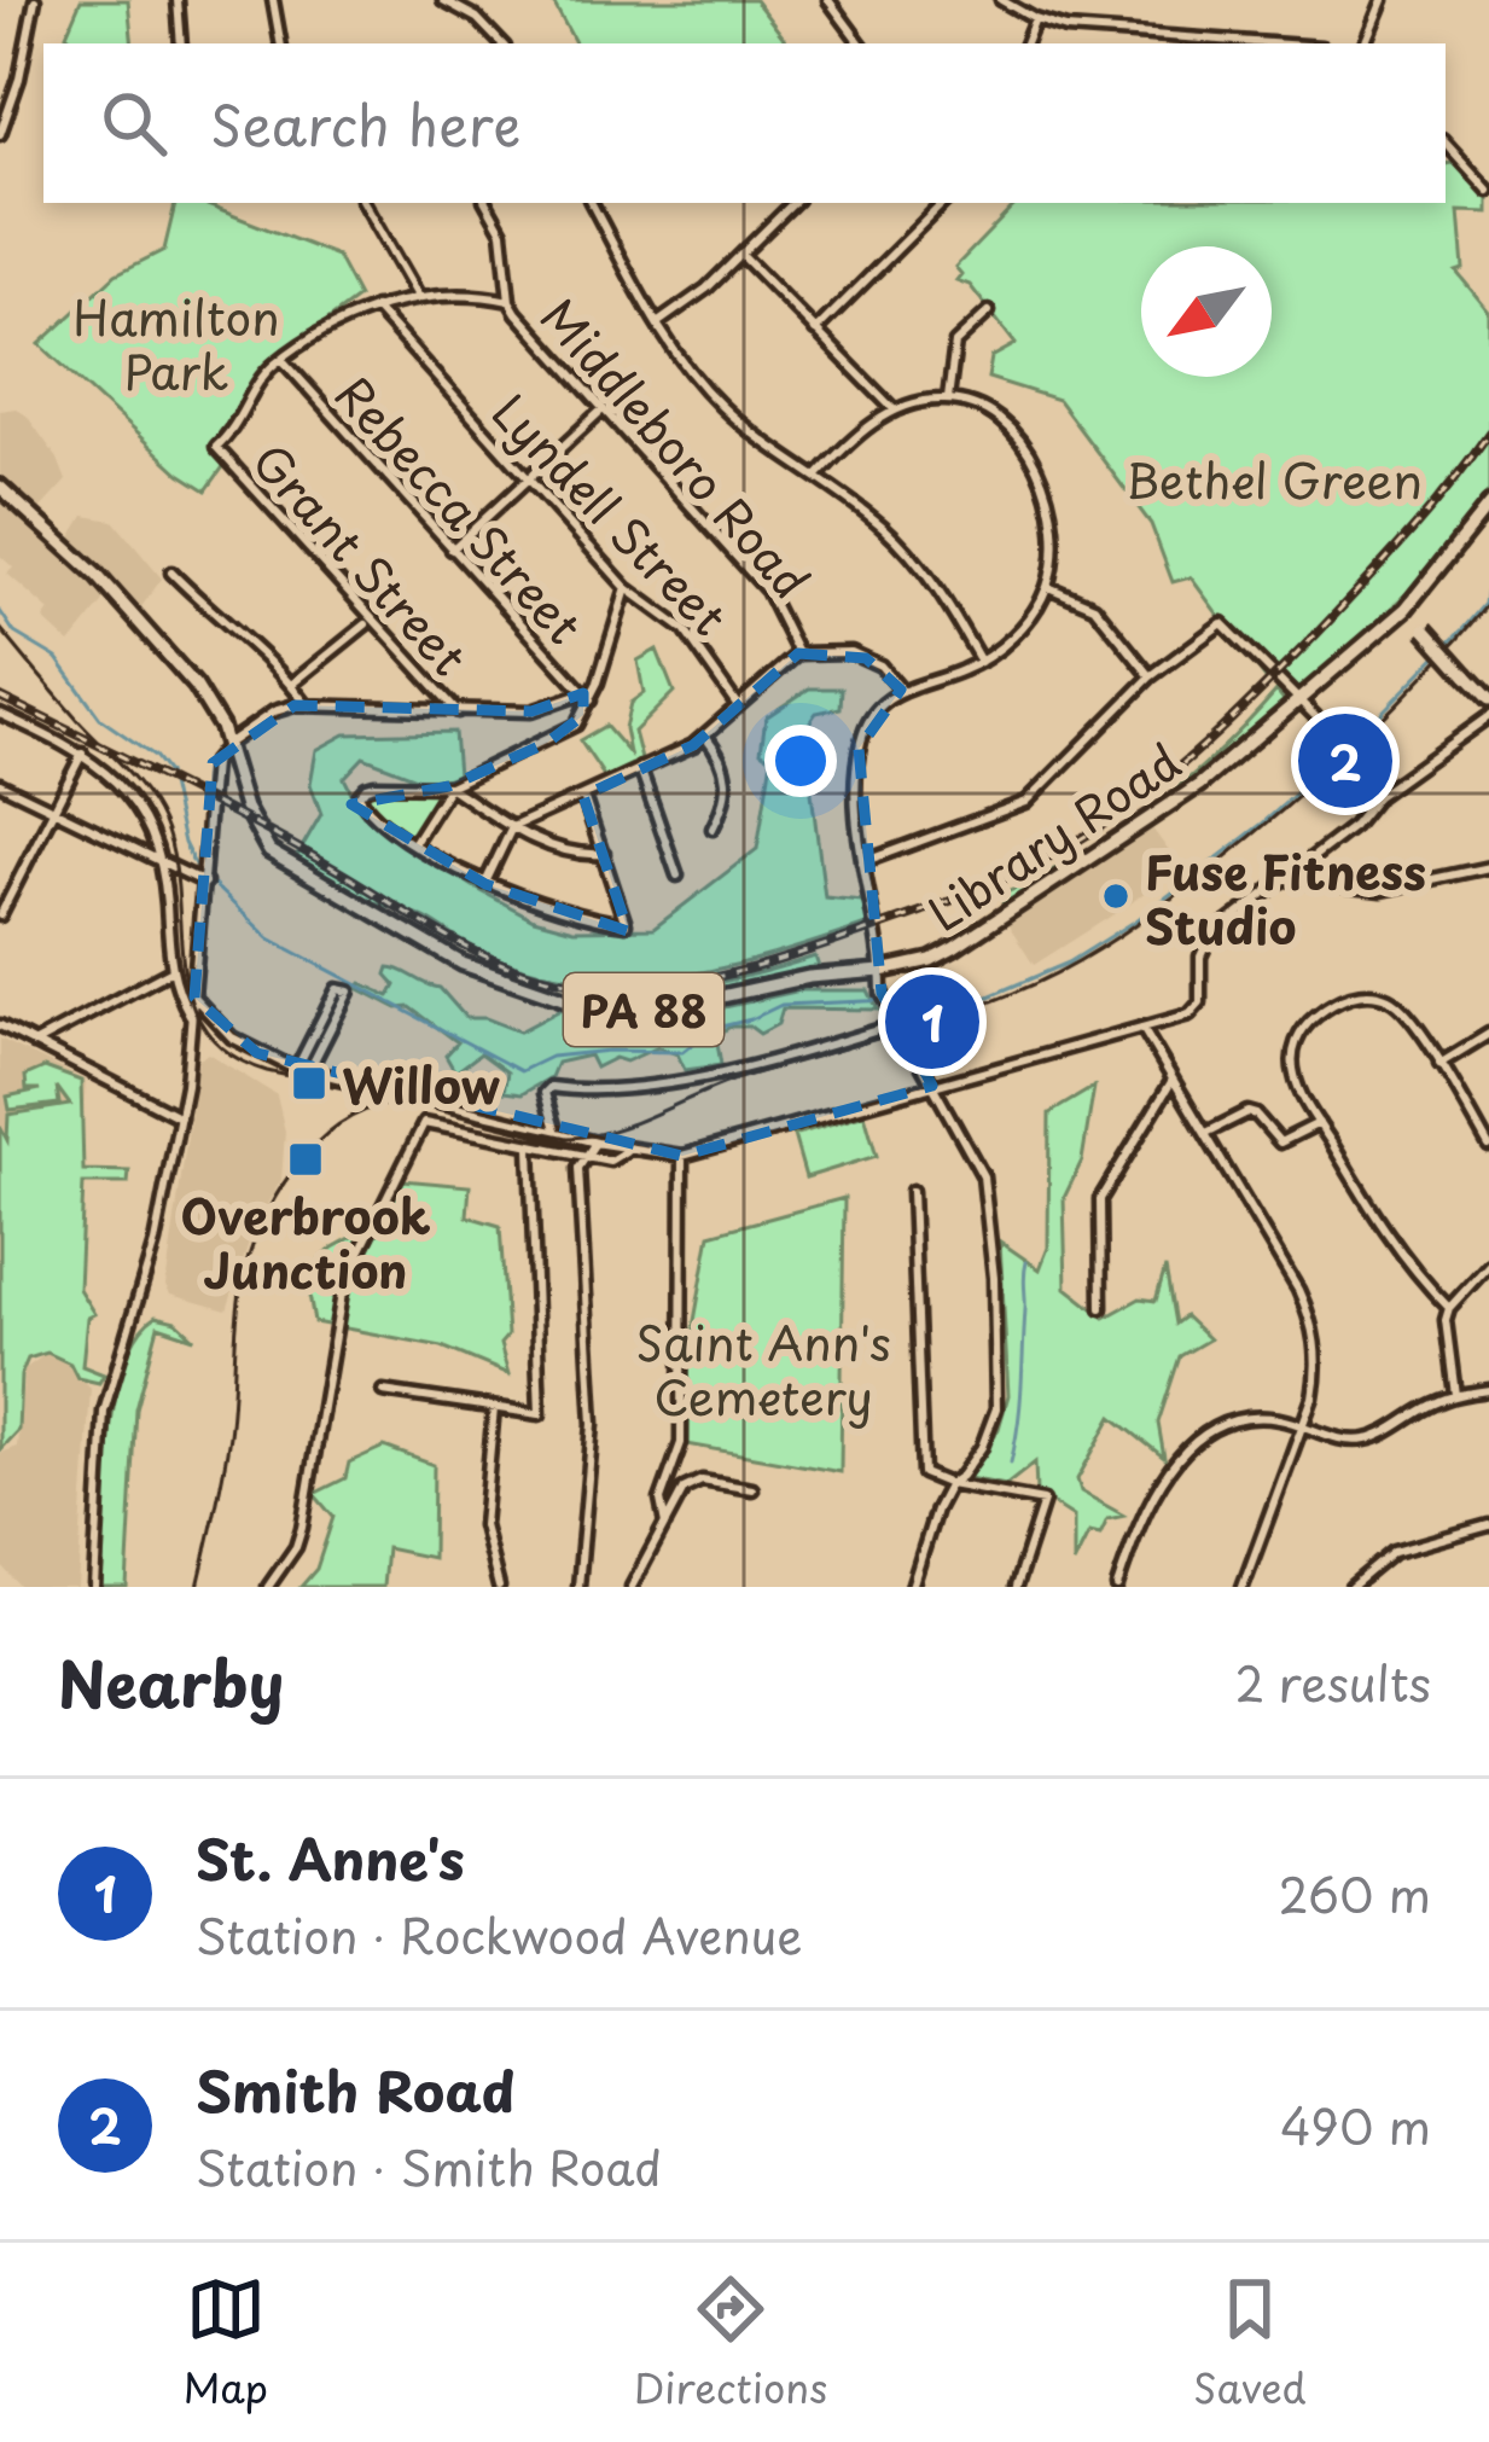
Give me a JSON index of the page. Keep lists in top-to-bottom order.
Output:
{
  "streets": {
    "main road": ["Library Road", "PA 88"],
    "street": [
      "Middleboro Road",
      "Rebecca Street",
      "Lyndell Street",
      "Grant Street"
    ]
  },
  "crossings": [
    ["Rebecca Street", "Grant Street"]
  ],
  "parks": ["Hamilton Park", "Bethel Green", "Saint Ann's Cemetery"],
  "places": {
    "other": ["Fuse Fitness Studio"],
    "transit": ["Willow", "Overbrook Junction"]
  },
  "north": "bottom left",
  "page": {
    "search": "Search here",
    "pins": ["2", "1"],
    "heading": ["Nearby", "2 results"],
    "list": [
      {
        "mark": "1",
        "name": "St. Anne's",
        "note": "Station · Rockwood Avenue",
        "value": "260 m"
      },
      {
        "mark": "2",
        "name": "Smith Road",
        "note": "Station · Smith Road",
        "value": "490 m"
      }
    ],
    "nav": ["Map", "Directions", "Saved"]
  }
}
